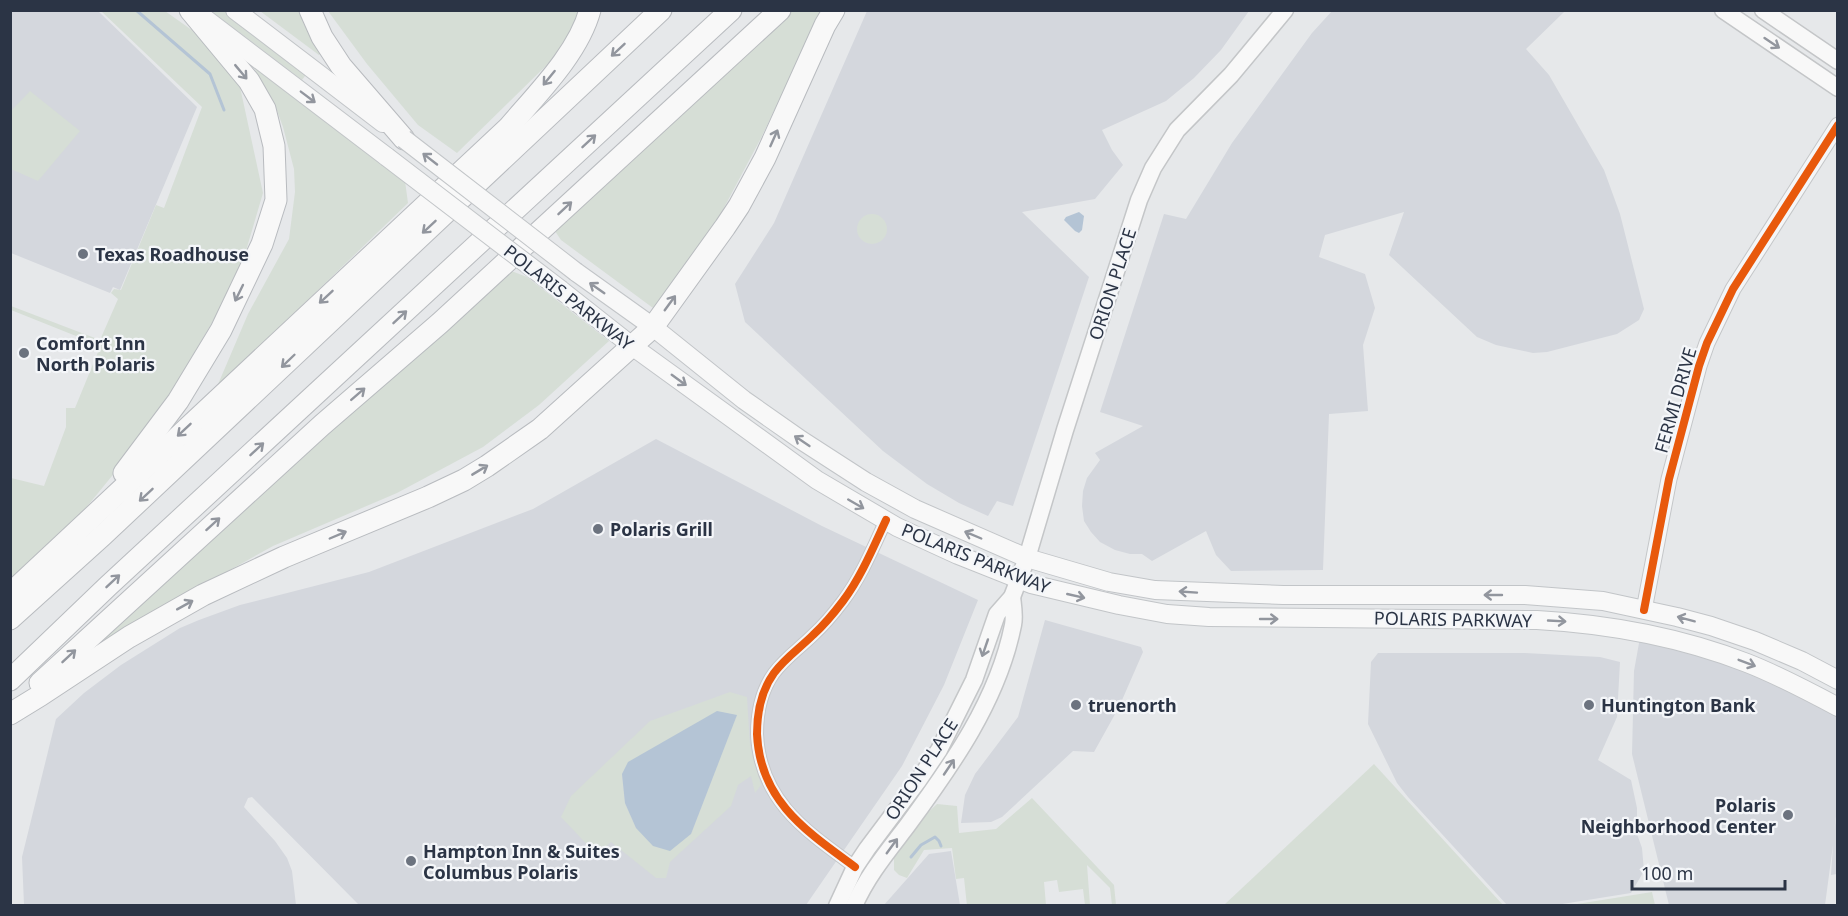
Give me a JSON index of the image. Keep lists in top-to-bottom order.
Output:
{
  "streets": {
    "main road": ["ORION PLACE", "POLARIS PARKWAY"],
    "street": ["FERMI DRIVE"]
  },
  "crossings": [
    ["ORION PLACE", "POLARIS PARKWAY"],
    ["POLARIS PARKWAY", "FERMI DRIVE"]
  ],
  "places": [
    "Texas Roadhouse",
    "Comfort Inn North Polaris",
    "Polaris Grill",
    "truenorth",
    "Huntington Bank",
    "Polaris Neighborhood Center",
    "Hampton Inn & Suites Columbus Polaris"
  ],
  "scale_bar": "100 m"
}
